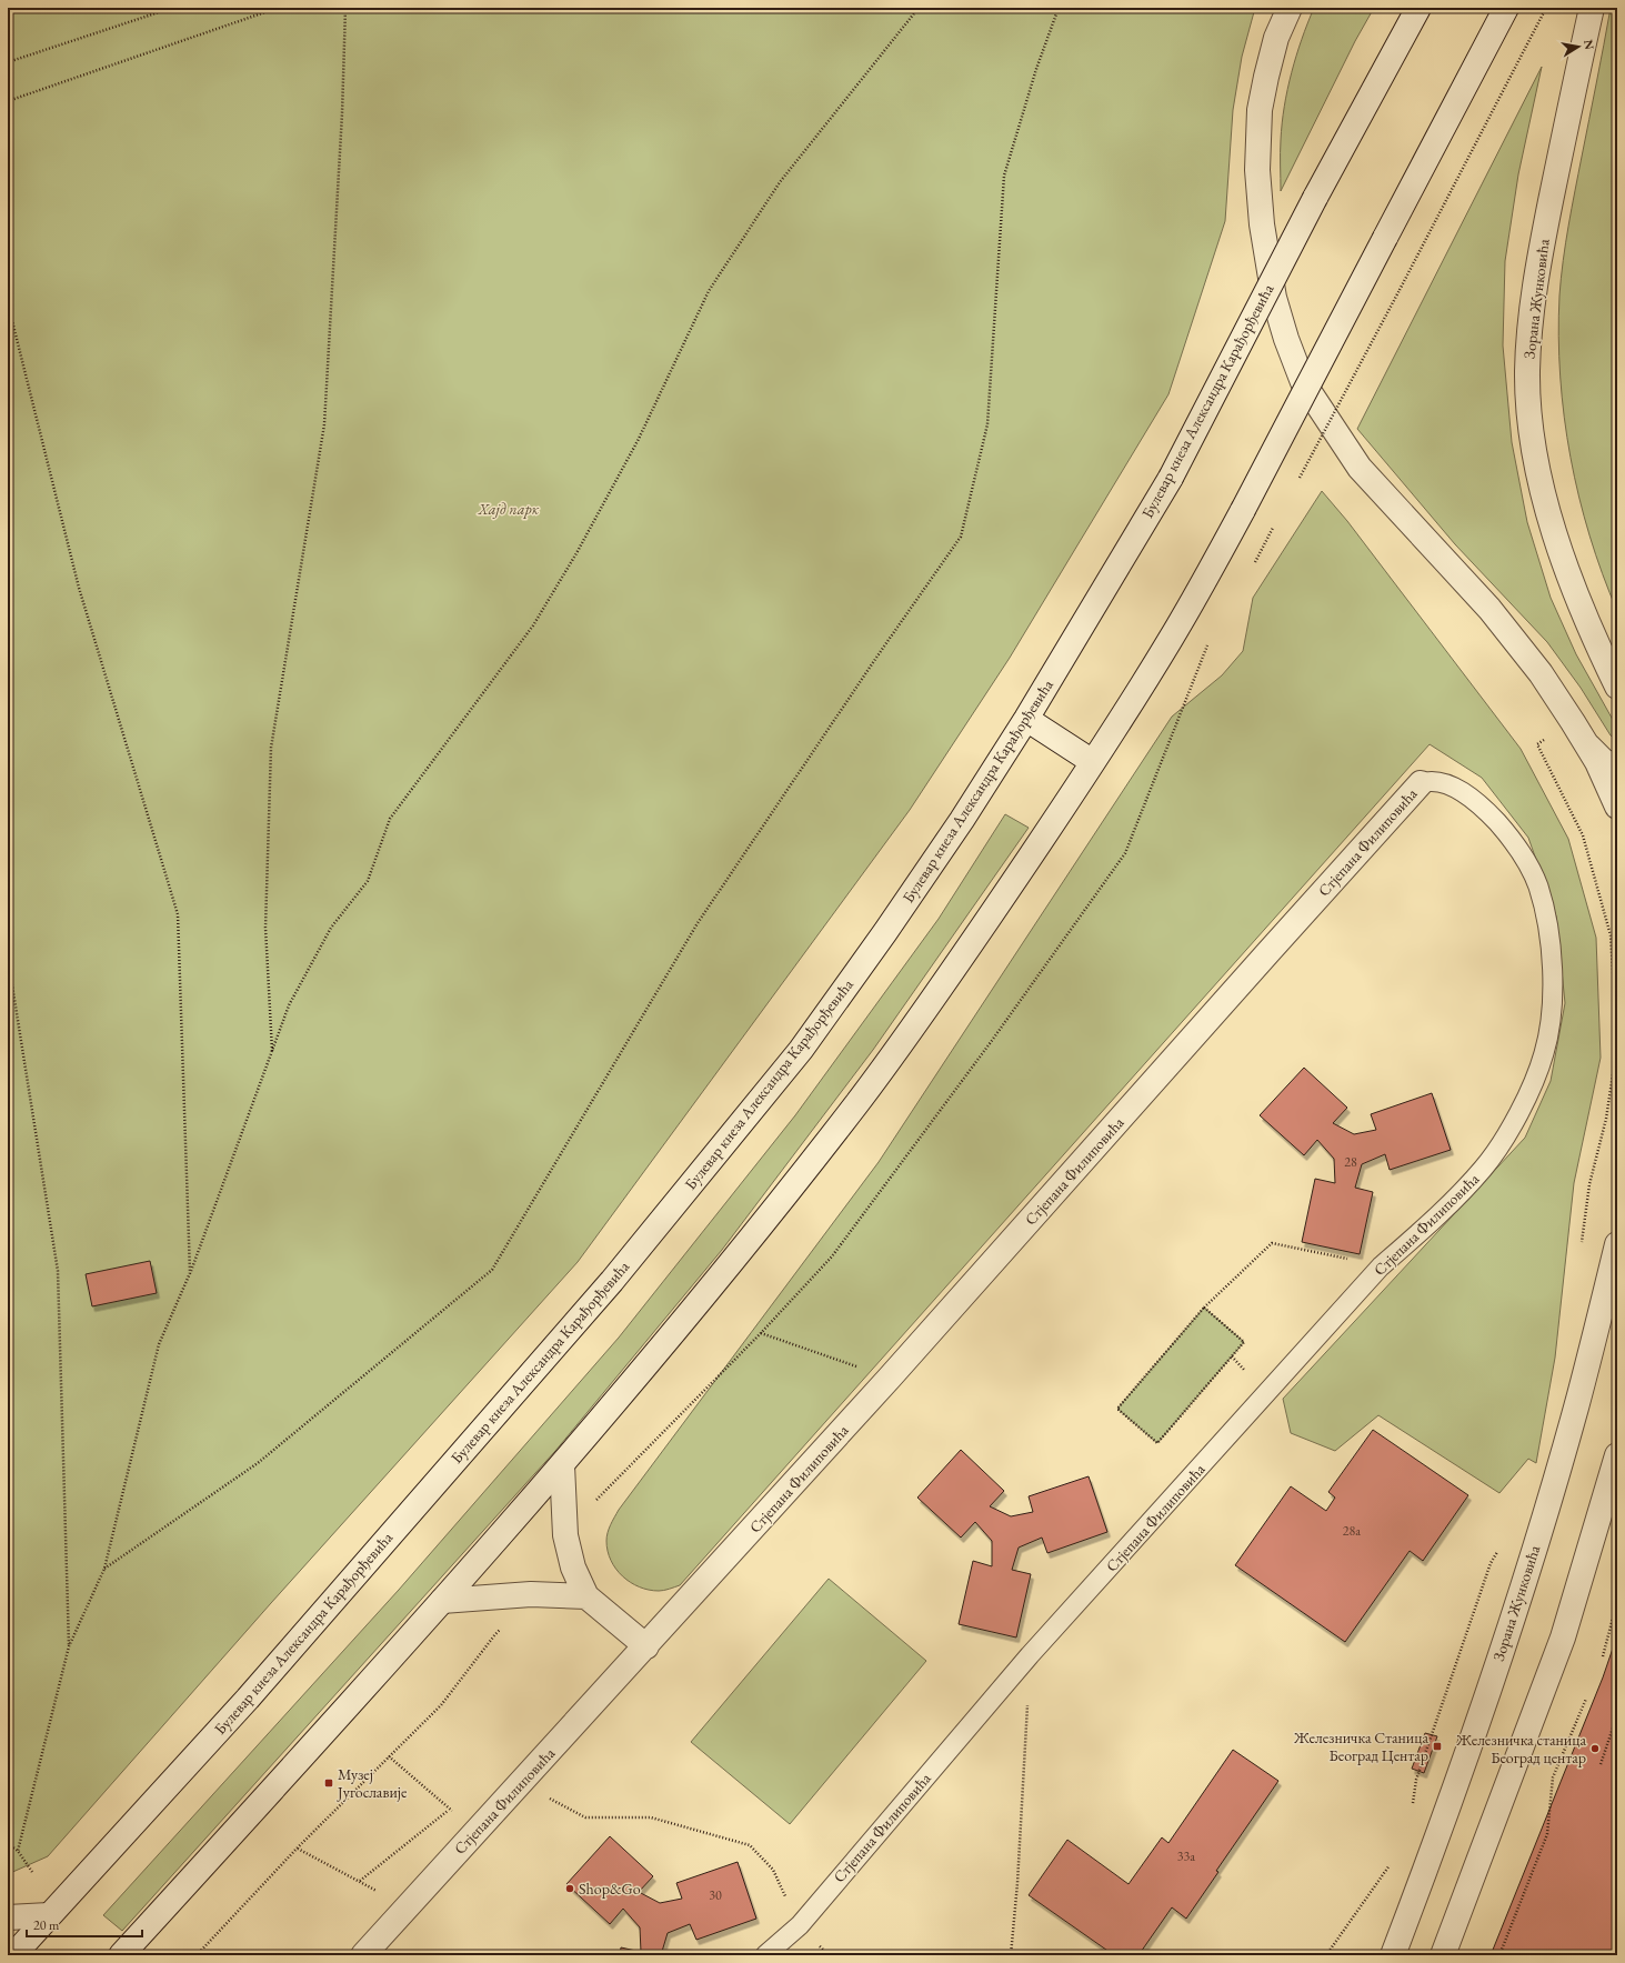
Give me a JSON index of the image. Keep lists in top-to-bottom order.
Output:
{
  "streets": {
    "main road": ["Зорана Жунковића", "Булевар кнеза Александра Карађорђевића", "Стјепана Филиповића"]
  },
  "parks": ["Хајд парк"],
  "places": {
    "transit": ["Железничка Станица Београд Центар", "Музеј Југославије"],
    "other": ["Железничка станица Београд центар", "Shop&Go"]
  },
  "house_numbers": [
    "28",
    "28a",
    "33a",
    "30"
  ],
  "scale_bar": "20 m",
  "north": "right"
}
